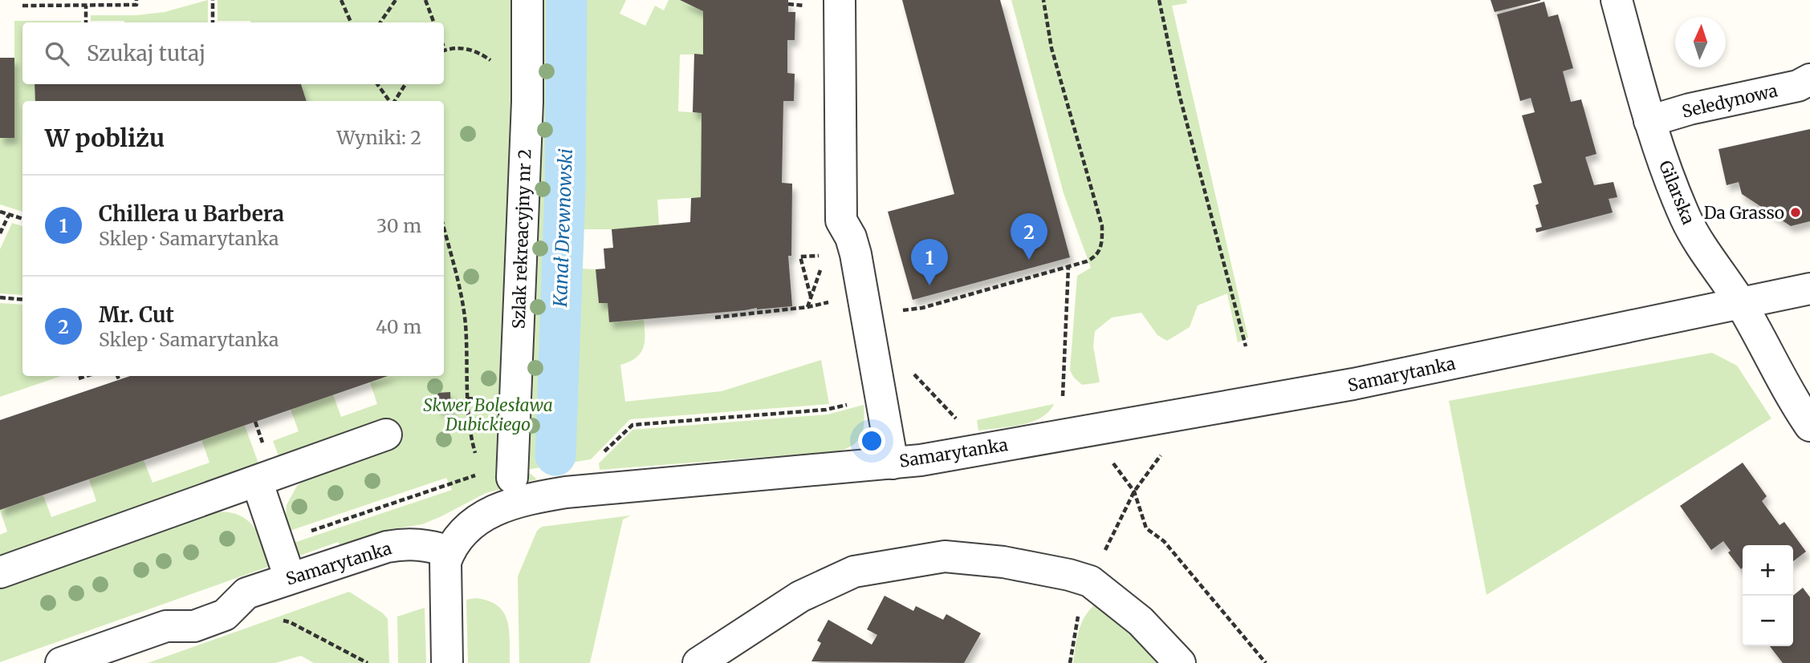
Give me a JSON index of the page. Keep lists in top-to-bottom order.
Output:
{
  "streets": {
    "street": [
      "Seledynowa",
      "Gilarska",
      "Szlak rekreacyjny nr 2",
      "Samarytanka"
    ]
  },
  "crossings": [
    ["Seledynowa", "Gilarska"],
    ["Gilarska", "Samarytanka"]
  ],
  "water": ["Kanał Drewnowski"],
  "parks": ["Skwer Bolesława Dubickiego"],
  "places": ["Da Grasso"],
  "north": "top",
  "page": {
    "search": "Szukaj tutaj",
    "heading": ["W pobliżu", "Wyniki: 2"],
    "list": [
      {
        "mark": "1",
        "name": "Chillera u Barbera",
        "note": "Sklep · Samarytanka",
        "value": "30 m"
      },
      {
        "mark": "2",
        "name": "Mr. Cut",
        "note": "Sklep · Samarytanka",
        "value": "40 m"
      }
    ],
    "pins": ["2", "1"],
    "map_buttons": ["+", "−"]
  }
}
